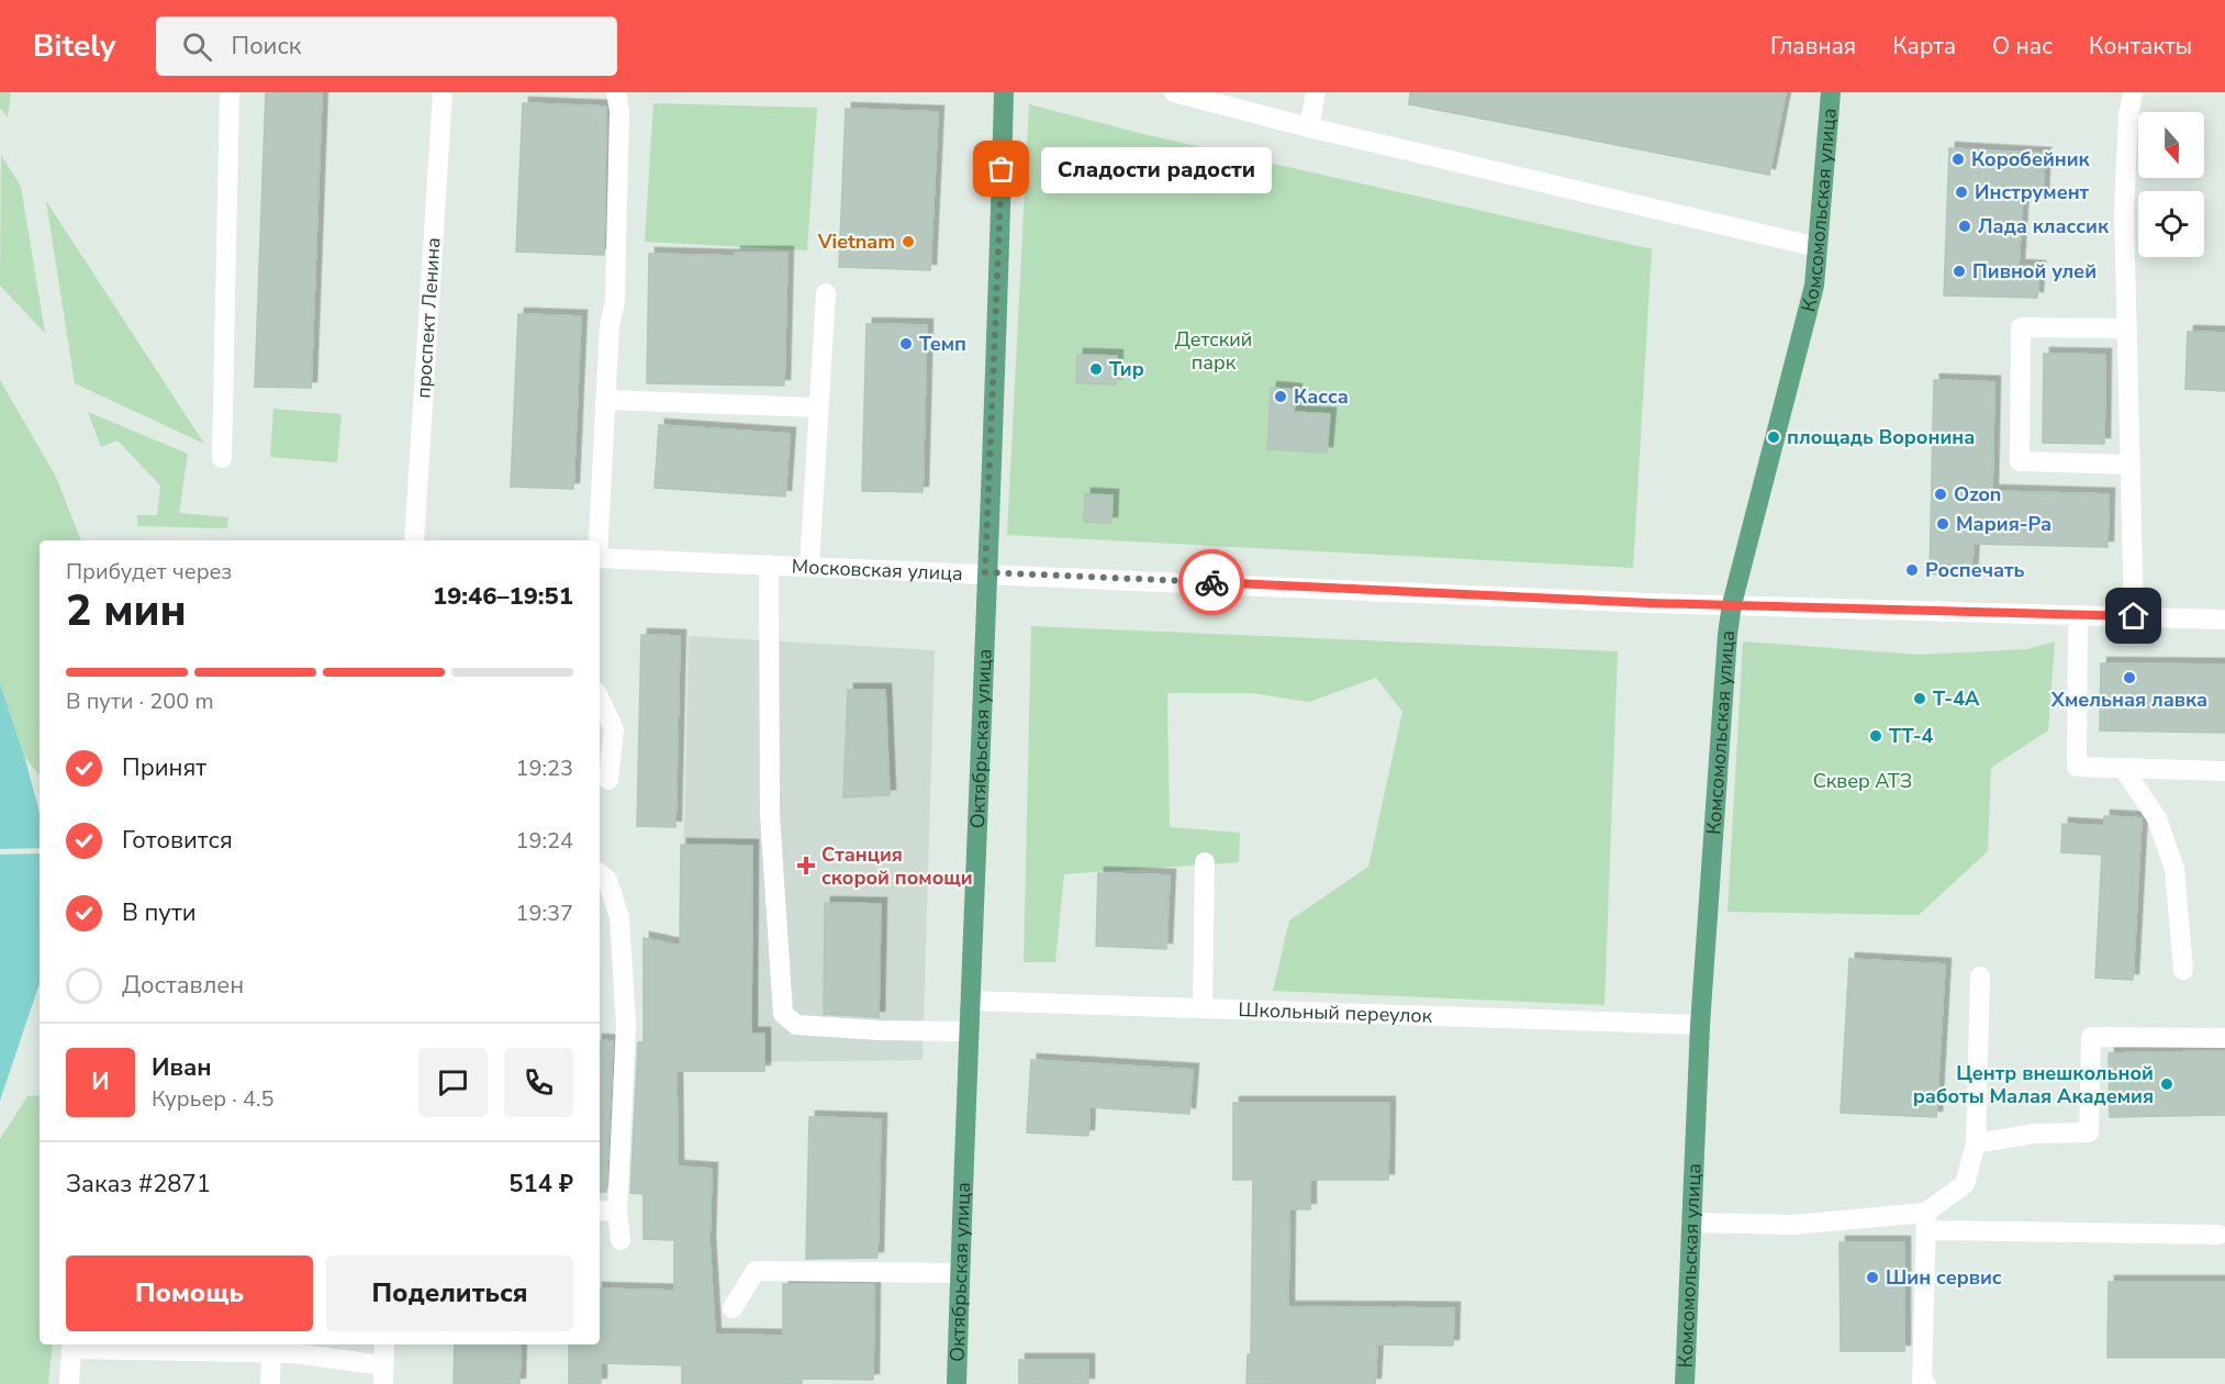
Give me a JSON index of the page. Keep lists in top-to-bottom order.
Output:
{
  "streets": {
    "main road": ["Комсомольская улица", "Октябрьская улица"],
    "street": ["проспект Ленина", "Московская улица", "Школьный переулок"]
  },
  "crossings": [
    ["Комсомольская улица", "Московская улица"],
    ["Комсомольская улица", "Школьный переулок"],
    ["Московская улица", "Октябрьская улица"],
    ["Октябрьская улица", "Школьный переулок"]
  ],
  "parks": ["Детский парк", "Сквер АТЗ"],
  "places": {
    "other": [
      "Коробейник",
      "Сладости радости",
      "Инструмент",
      "Лада классик",
      "Vietnam",
      "Пивной улей",
      "Темп",
      "Тир",
      "Касса",
      "площадь Воронина",
      "Ozon",
      "Мария-Ра",
      "Роспечать",
      "Хмельная лавка",
      "Т-4А",
      "ТТ-4",
      "Центр внешкольной работы Малая Академия",
      "Шин сервис"
    ],
    "health": ["Станция скорой помощи"]
  },
  "north": "bottom",
  "page": {
    "header": "Bitely",
    "search": "Поиск",
    "nav": [
      "Главная",
      "Карта",
      "О нас",
      "Контакты"
    ],
    "bubble": "Сладости радости",
    "heading": ["2 мин", "Прибудет через", "19:46–19:51"],
    "panel": [
      "Иван",
      "Курьер · 4.5",
      "Заказ #2871",
      "514 ₽"
    ],
    "bar": "В пути · 200 m",
    "list": [
      ["Принят", "19:23"],
      ["Готовится", "19:24"],
      ["В пути", "19:37"],
      "Доставлен"
    ],
    "round": "И",
    "buttons": ["Помощь", "Поделиться"]
  }
}
